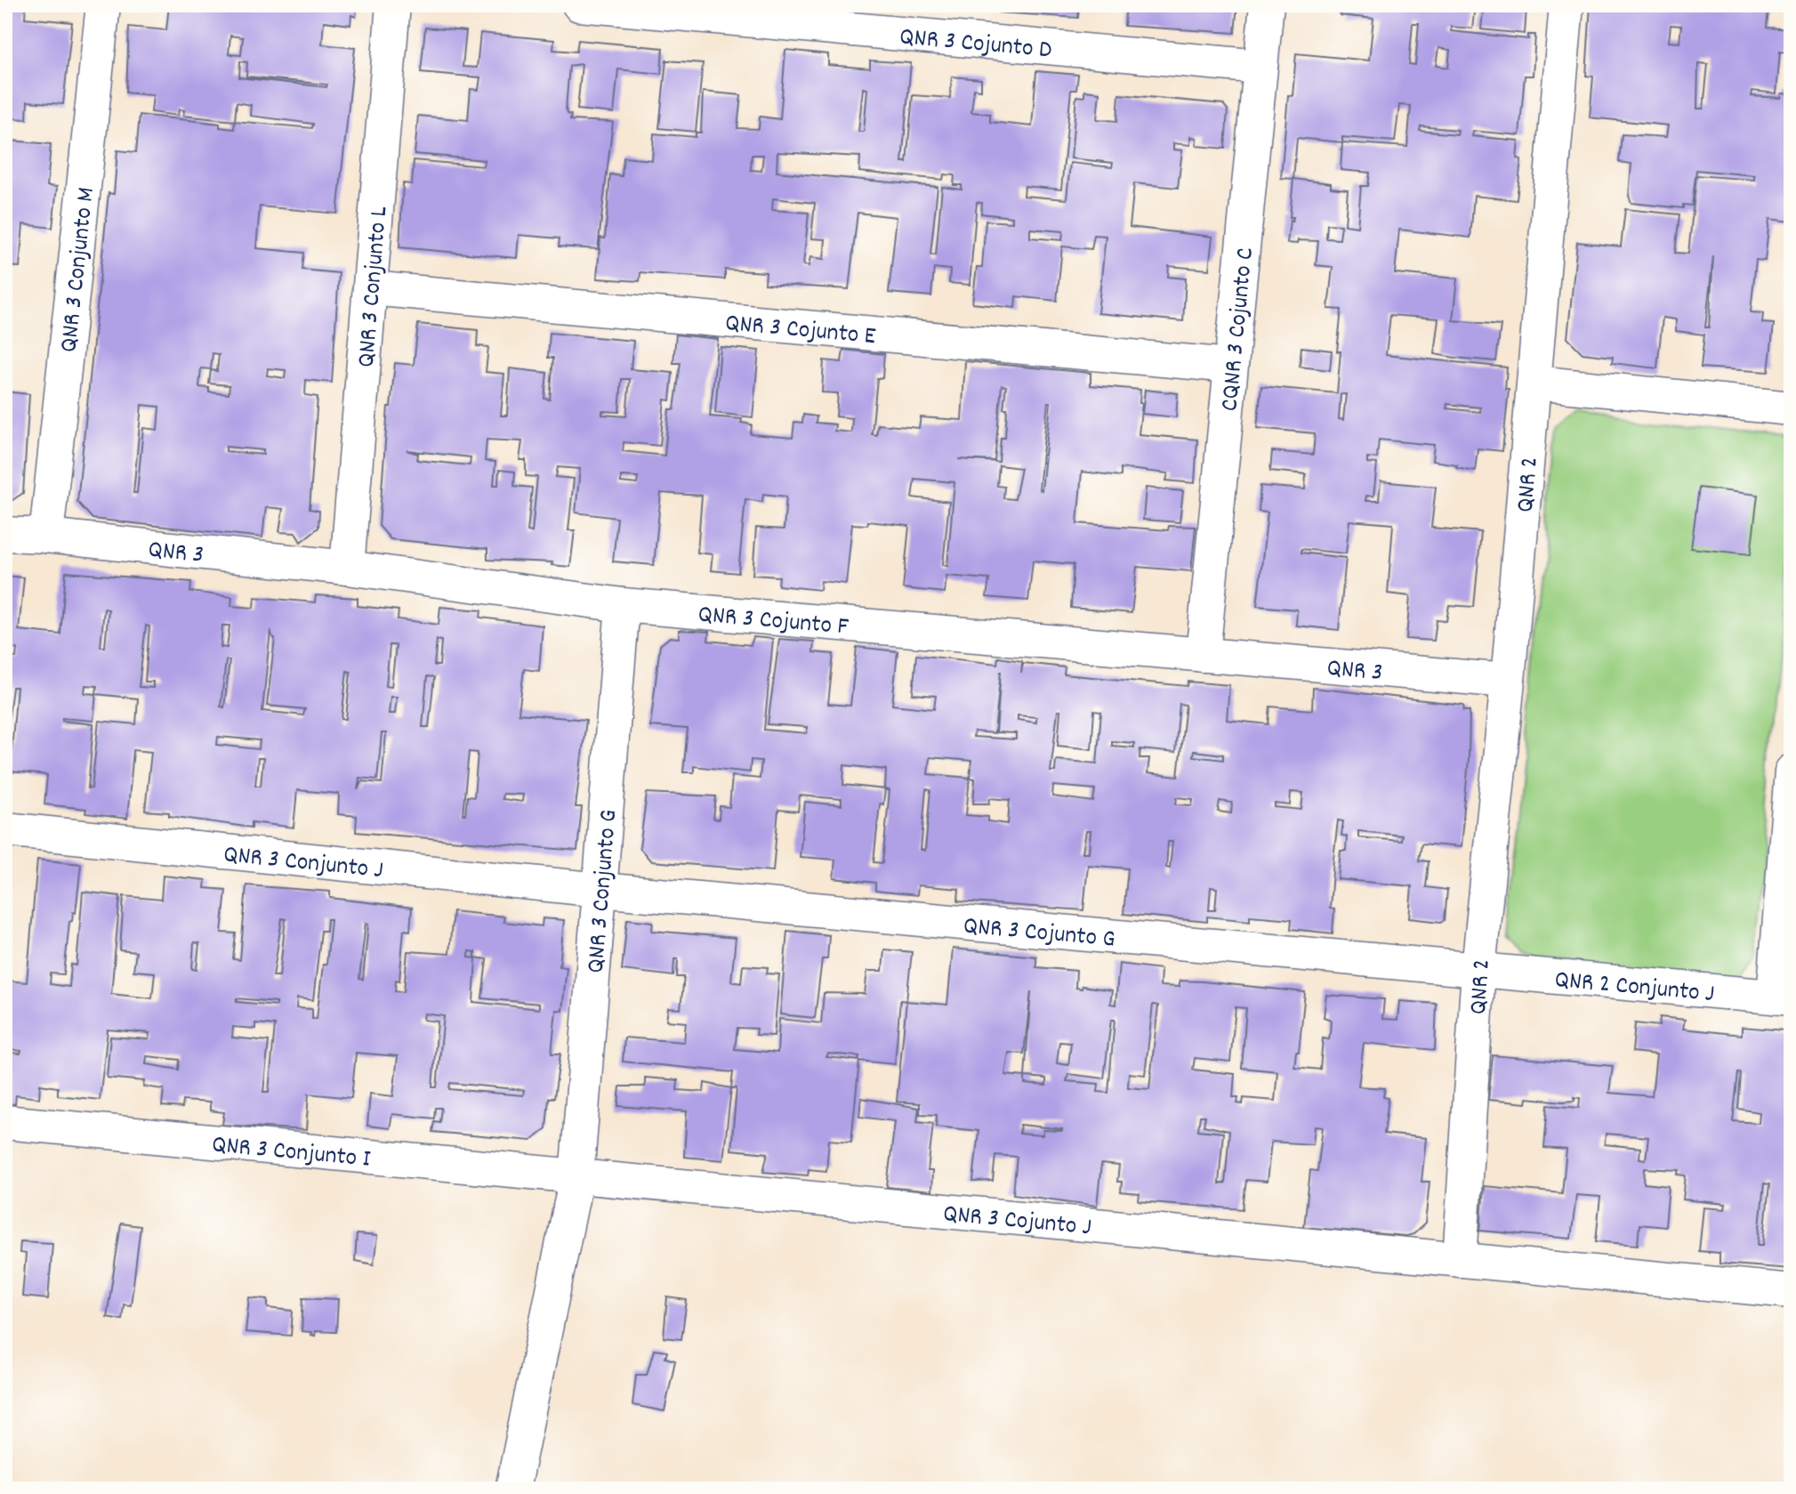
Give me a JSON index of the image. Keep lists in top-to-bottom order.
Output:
{
  "streets": {
    "street": [
      "QNR 3 Cojunto D",
      "QNR 3 Conjunto M",
      "QNR 3 Conjunto L",
      "QNR 3 Cojunto E",
      "CQNR 3 Cojunto C",
      "QNR 2",
      "QNR 3",
      "QNR 3 Cojunto F",
      "QNR 3 Conjunto J",
      "QNR 3 Conjunto G",
      "QNR 3 Cojunto G",
      "QNR 2 Conjunto J",
      "QNR 3 Conjunto I",
      "QNR 3 Cojunto J"
    ]
  },
  "crossings": [
    ["QNR 3 Cojunto D", "CQNR 3 Cojunto C"],
    ["QNR 3 Conjunto M", "QNR 3"],
    ["QNR 3 Conjunto L", "QNR 3 Cojunto E"],
    ["QNR 3 Conjunto L", "QNR 3"],
    ["QNR 3 Conjunto L", "QNR 3 Cojunto F"],
    ["QNR 3 Cojunto E", "CQNR 3 Cojunto C"],
    ["CQNR 3 Cojunto C", "QNR 3"],
    ["CQNR 3 Cojunto C", "QNR 3 Cojunto F"],
    ["QNR 2", "QNR 3"],
    ["QNR 2", "QNR 3 Cojunto G"],
    ["QNR 2", "QNR 2 Conjunto J"],
    ["QNR 2", "QNR 3 Cojunto J"],
    ["QNR 3", "QNR 3 Cojunto F"],
    ["QNR 3 Cojunto F", "QNR 3 Conjunto G"],
    ["QNR 3 Conjunto J", "QNR 3 Conjunto G"],
    ["QNR 3 Conjunto J", "QNR 3 Cojunto G"],
    ["QNR 3 Conjunto G", "QNR 3 Cojunto G"],
    ["QNR 3 Conjunto G", "QNR 3 Conjunto I"],
    ["QNR 3 Conjunto G", "QNR 3 Cojunto J"],
    ["QNR 3 Cojunto G", "QNR 2 Conjunto J"],
    ["QNR 3 Conjunto I", "QNR 3 Cojunto J"]
  ]
}
